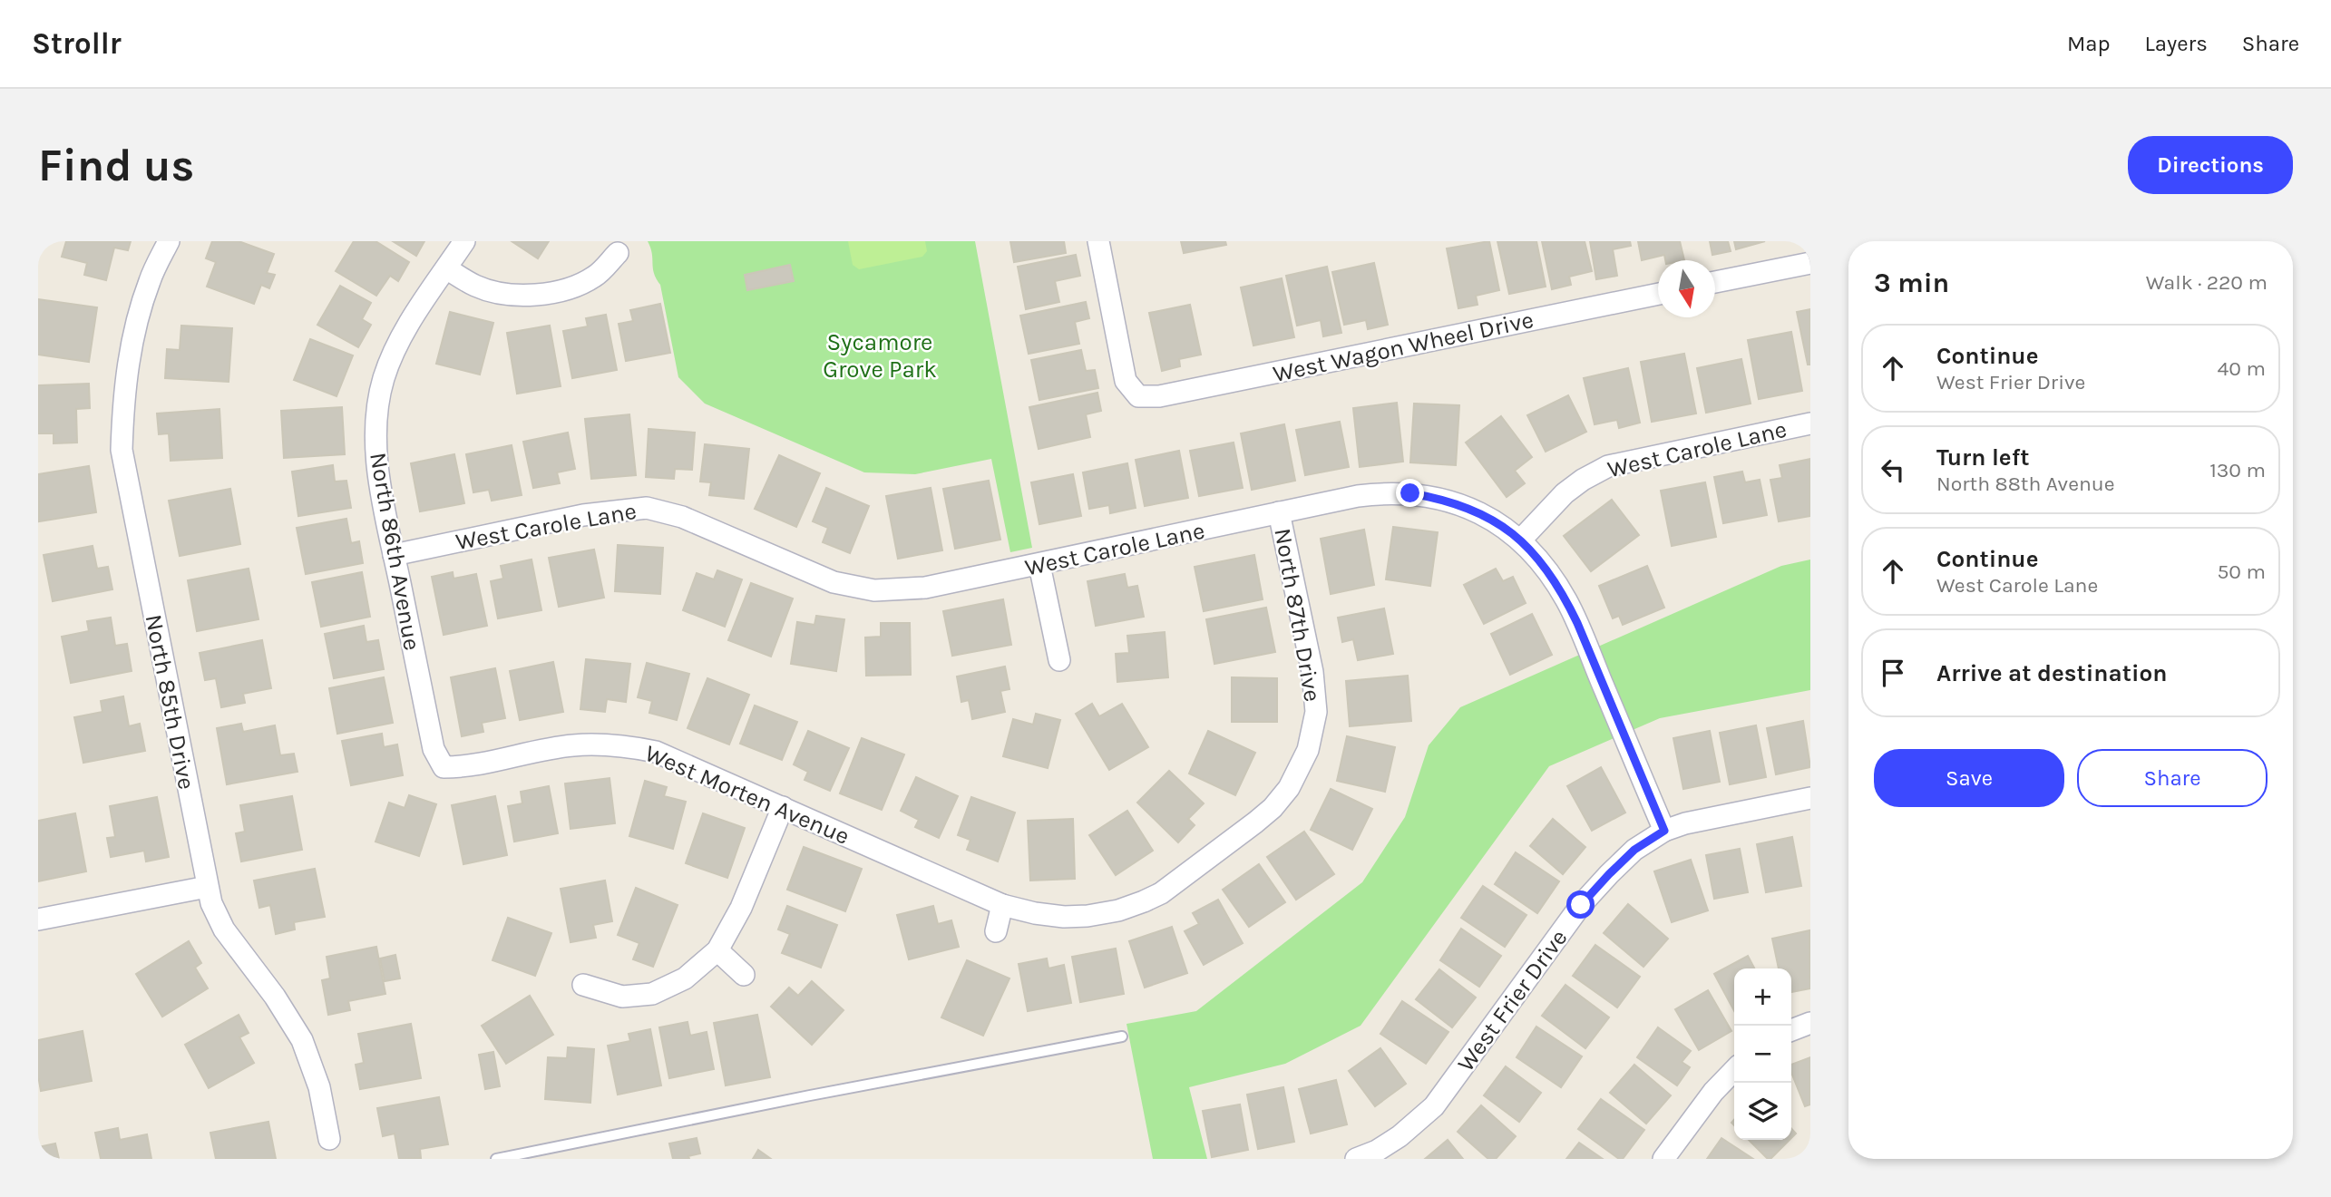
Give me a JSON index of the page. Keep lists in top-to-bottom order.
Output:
{
  "streets": {
    "street": [
      "West Wagon Wheel Drive",
      "West Carole Lane",
      "North 86th Avenue",
      "North 87th Drive",
      "North 85th Drive",
      "West Morten Avenue",
      "West Frier Drive"
    ]
  },
  "crossings": [
    ["West Carole Lane", "North 86th Avenue"],
    ["West Carole Lane", "North 87th Drive"],
    ["North 86th Avenue", "West Morten Avenue"],
    ["North 87th Drive", "West Morten Avenue"]
  ],
  "parks": ["Sycamore Grove Park"],
  "north": "bottom",
  "page": {
    "header": "Strollr",
    "nav": ["Map", "Layers", "Share"],
    "buttons": [
      "Directions",
      ["Save", "Share"]
    ],
    "title": "Find us",
    "heading": ["3 min", "Walk · 220 m"],
    "list": [
      ["Continue", "West Frier Drive", "40 m"],
      ["Turn left", "North 88th Avenue", "130 m"],
      ["Continue", "West Carole Lane", "50 m"],
      "Arrive at destination"
    ],
    "map_buttons": ["+", "−"]
  }
}
